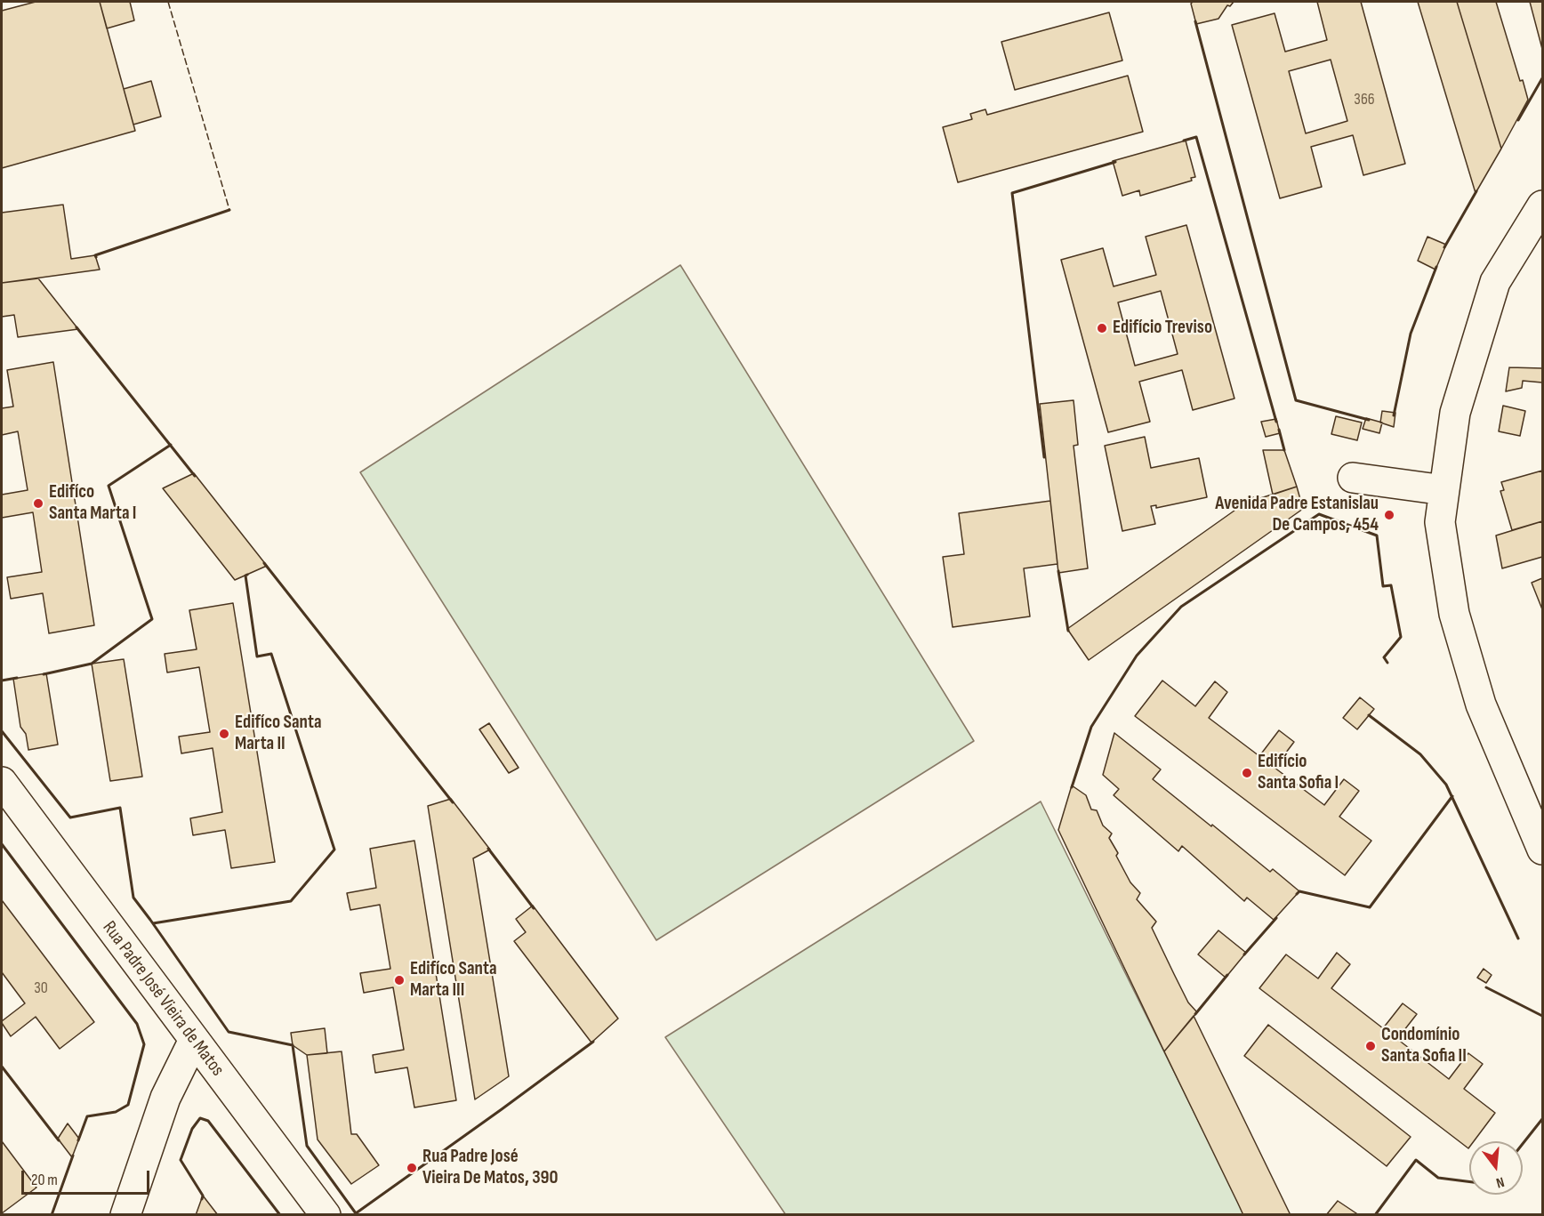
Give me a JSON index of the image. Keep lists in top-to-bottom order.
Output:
{
  "streets": {
    "street": ["Rua Padre José Vieira de Matos"]
  },
  "places": [
    "Edifício Treviso",
    "Edifíco Santa Marta I",
    "Avenida Padre Estanislau De Campos, 454",
    "Edifíco Santa Marta II",
    "Edifício Santa Sofia I",
    "Edifíco Santa Marta III",
    "Condomínio Santa Sofia II",
    "Rua Padre José Vieira De Matos, 390"
  ],
  "house_numbers": ["366", "30"],
  "scale_bar": "20 m",
  "north": "bottom"
}
